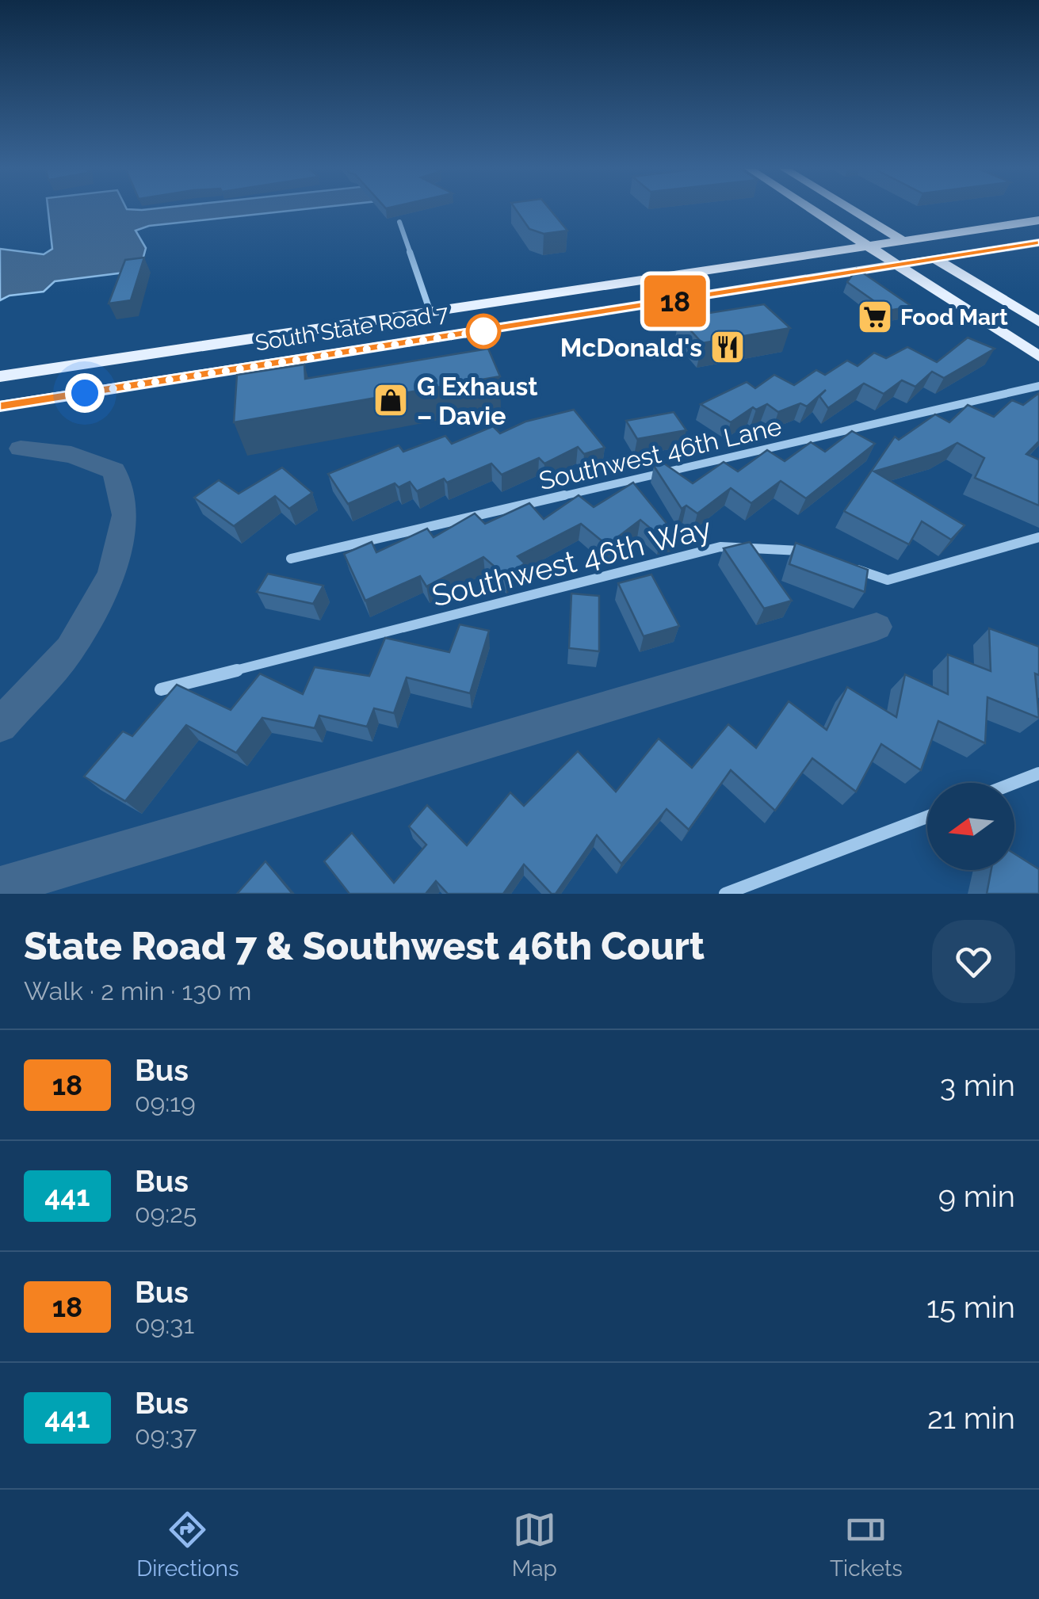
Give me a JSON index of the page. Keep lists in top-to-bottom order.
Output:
{
  "streets": {
    "main road": ["South State Road 7"],
    "street": ["Southwest 46th Lane", "Southwest 46th Way"]
  },
  "places": {
    "supermarket": ["Food Mart"],
    "restaurant": ["McDonald's"],
    "shop": ["G Exhaust – Davie"]
  },
  "lines": ["bus line 18"],
  "north": "left",
  "page": {
    "on_map": "18",
    "heading": ["State Road 7 & Southwest 46th Court", "Walk · 2 min · 130 m"],
    "list": [
      {
        "mark": "18",
        "name": "Bus",
        "note": "09:19",
        "value": "3 min"
      },
      {
        "mark": "441",
        "name": "Bus",
        "note": "09:25",
        "value": "9 min"
      },
      {
        "mark": "18",
        "name": "Bus",
        "note": "09:31",
        "value": "15 min"
      },
      {
        "mark": "441",
        "name": "Bus",
        "note": "09:37",
        "value": "21 min"
      }
    ],
    "tabs": ["Directions", "Map", "Tickets"]
  }
}
